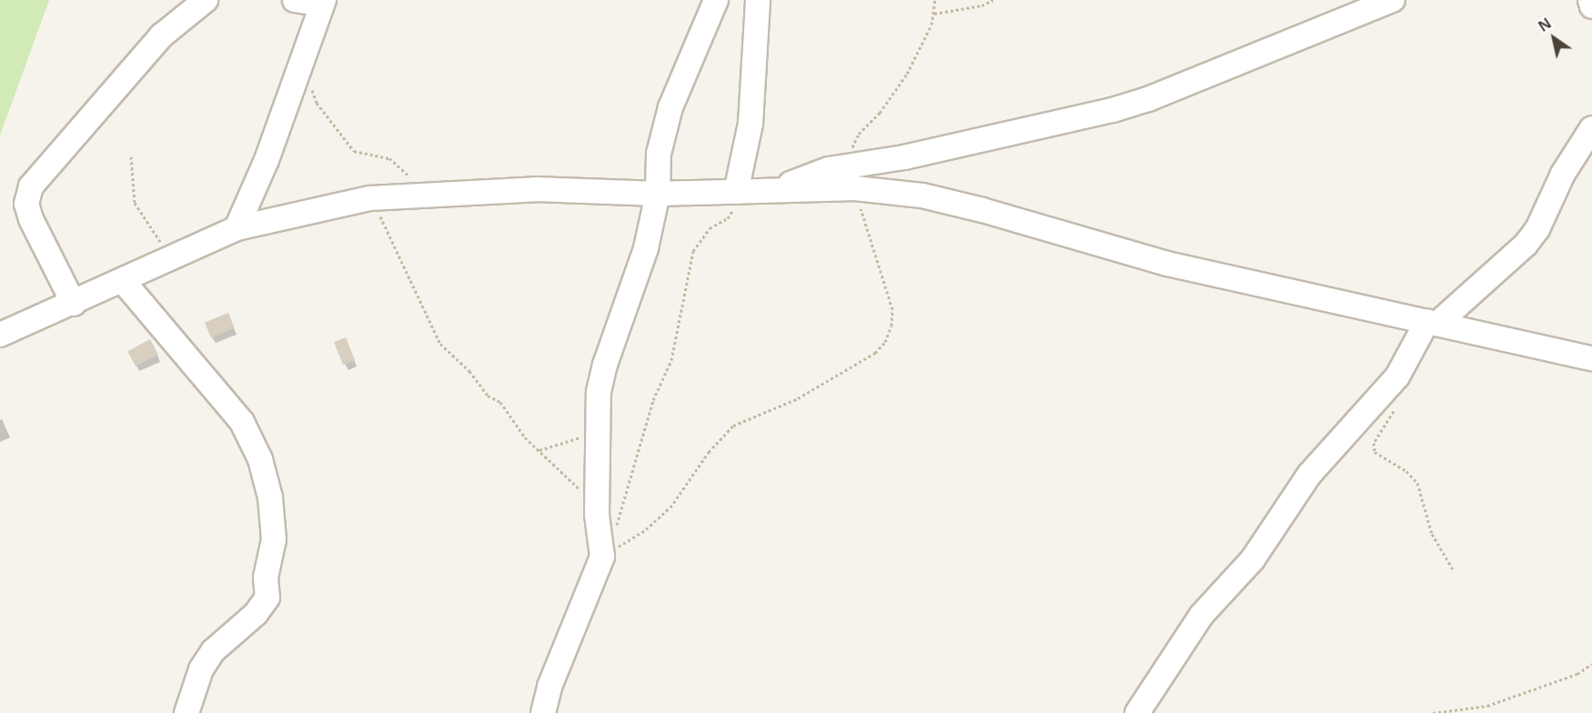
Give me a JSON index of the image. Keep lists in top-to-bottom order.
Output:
{
  "north": "top left"
}
